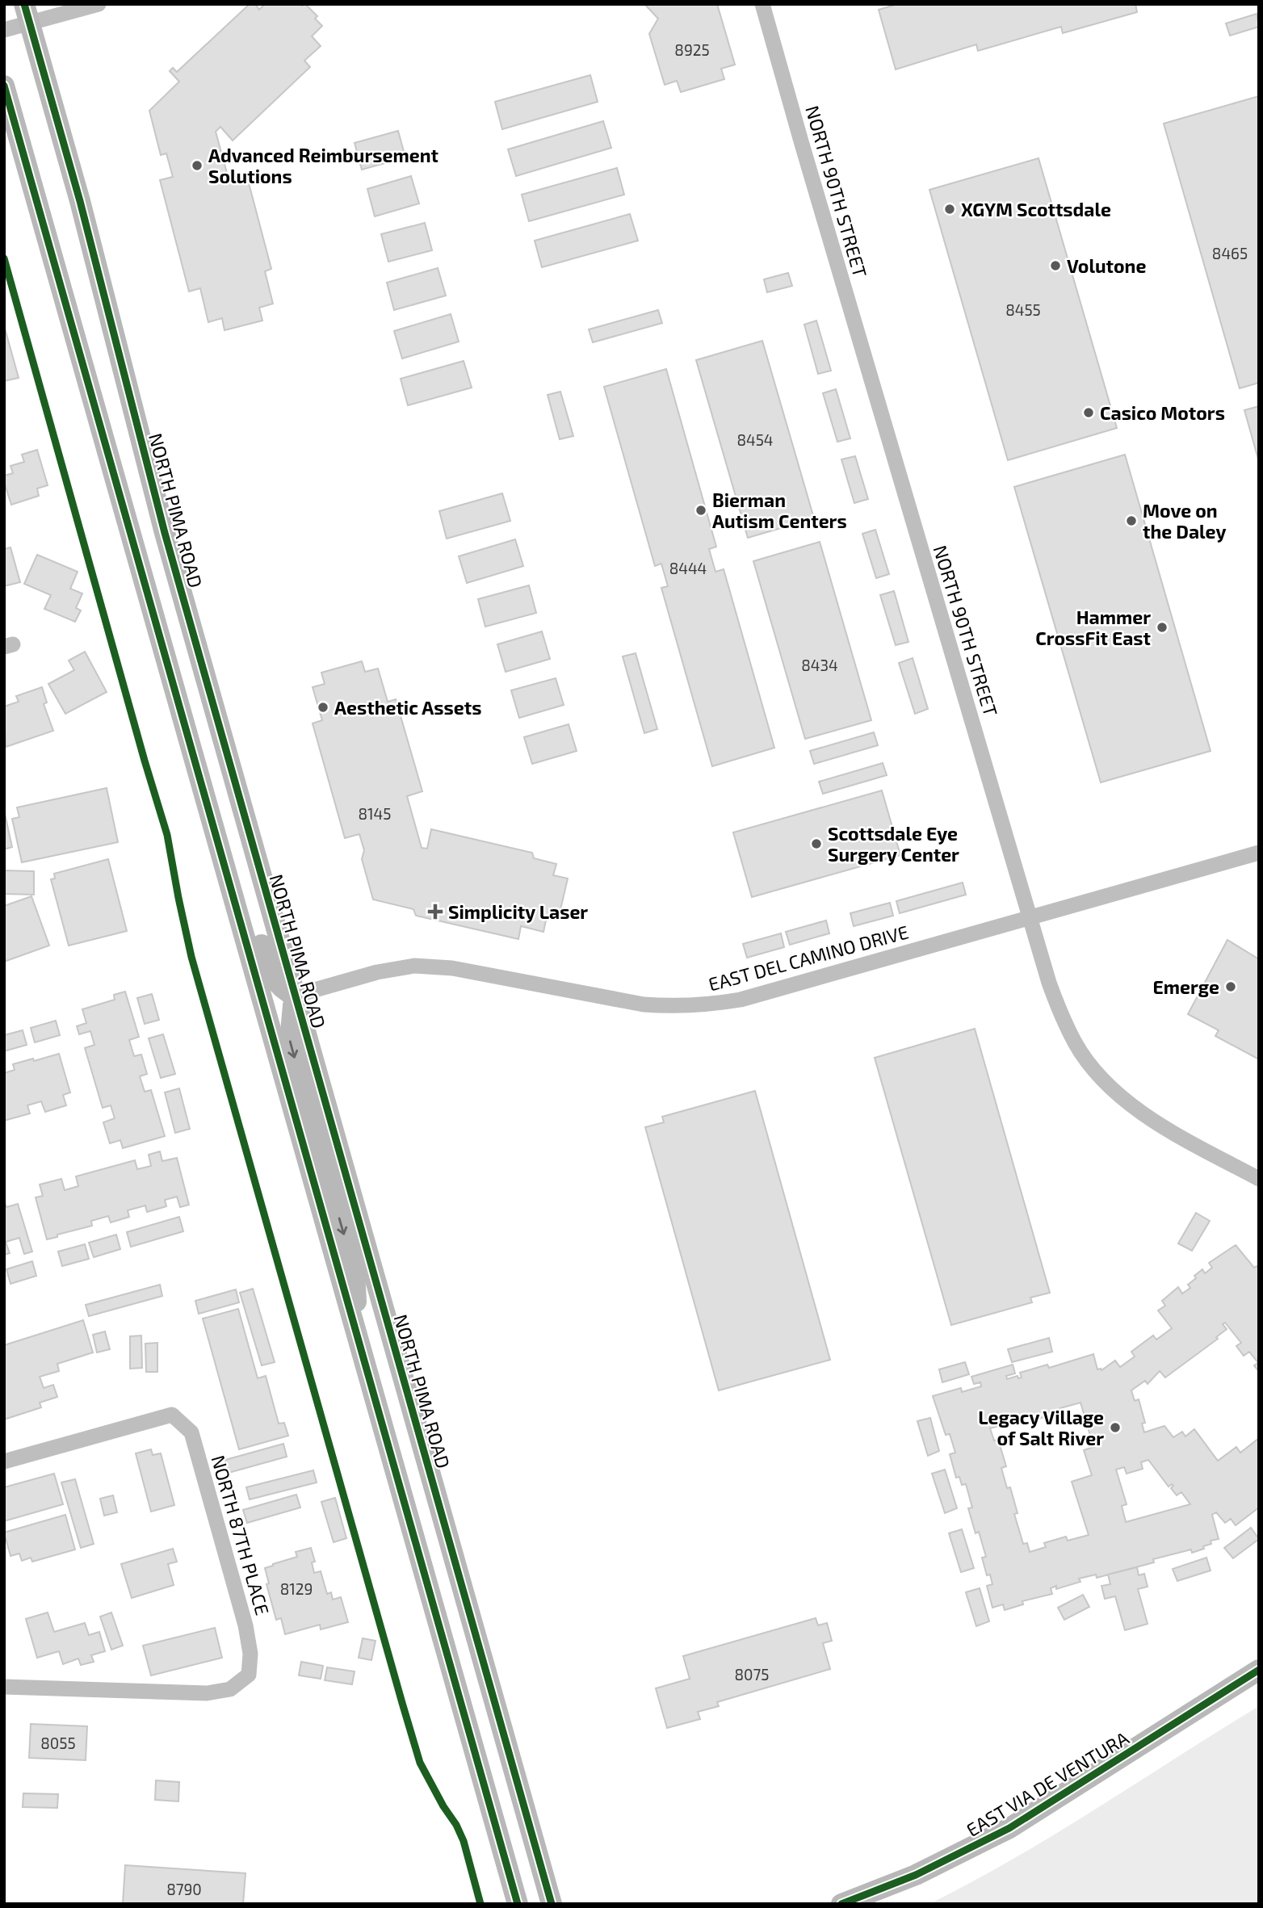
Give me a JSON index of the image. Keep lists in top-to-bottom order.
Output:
{
  "streets": {
    "main road": ["NORTH PIMA ROAD", "EAST VIA DE VENTURA"],
    "street": ["NORTH 90TH STREET", "EAST DEL CAMINO DRIVE", "NORTH 87TH PLACE"]
  },
  "crossings": [
    ["NORTH 90TH STREET", "EAST DEL CAMINO DRIVE"],
    ["NORTH PIMA ROAD", "EAST DEL CAMINO DRIVE"]
  ],
  "places": {
    "other": [
      "Advanced Reimbursement Solutions",
      "XGYM Scottsdale",
      "Volutone",
      "Casico Motors",
      "Bierman Autism Centers",
      "Move on the Daley",
      "Hammer CrossFit East",
      "Aesthetic Assets",
      "Scottsdale Eye Surgery Center",
      "Emerge",
      "Legacy Village of Salt River"
    ],
    "health": ["Simplicity Laser"]
  },
  "house_numbers": [
    "8925",
    "8465",
    "8455",
    "8454",
    "8444",
    "8434",
    "8145",
    "8129",
    "8075",
    "8055",
    "8790"
  ]
}
